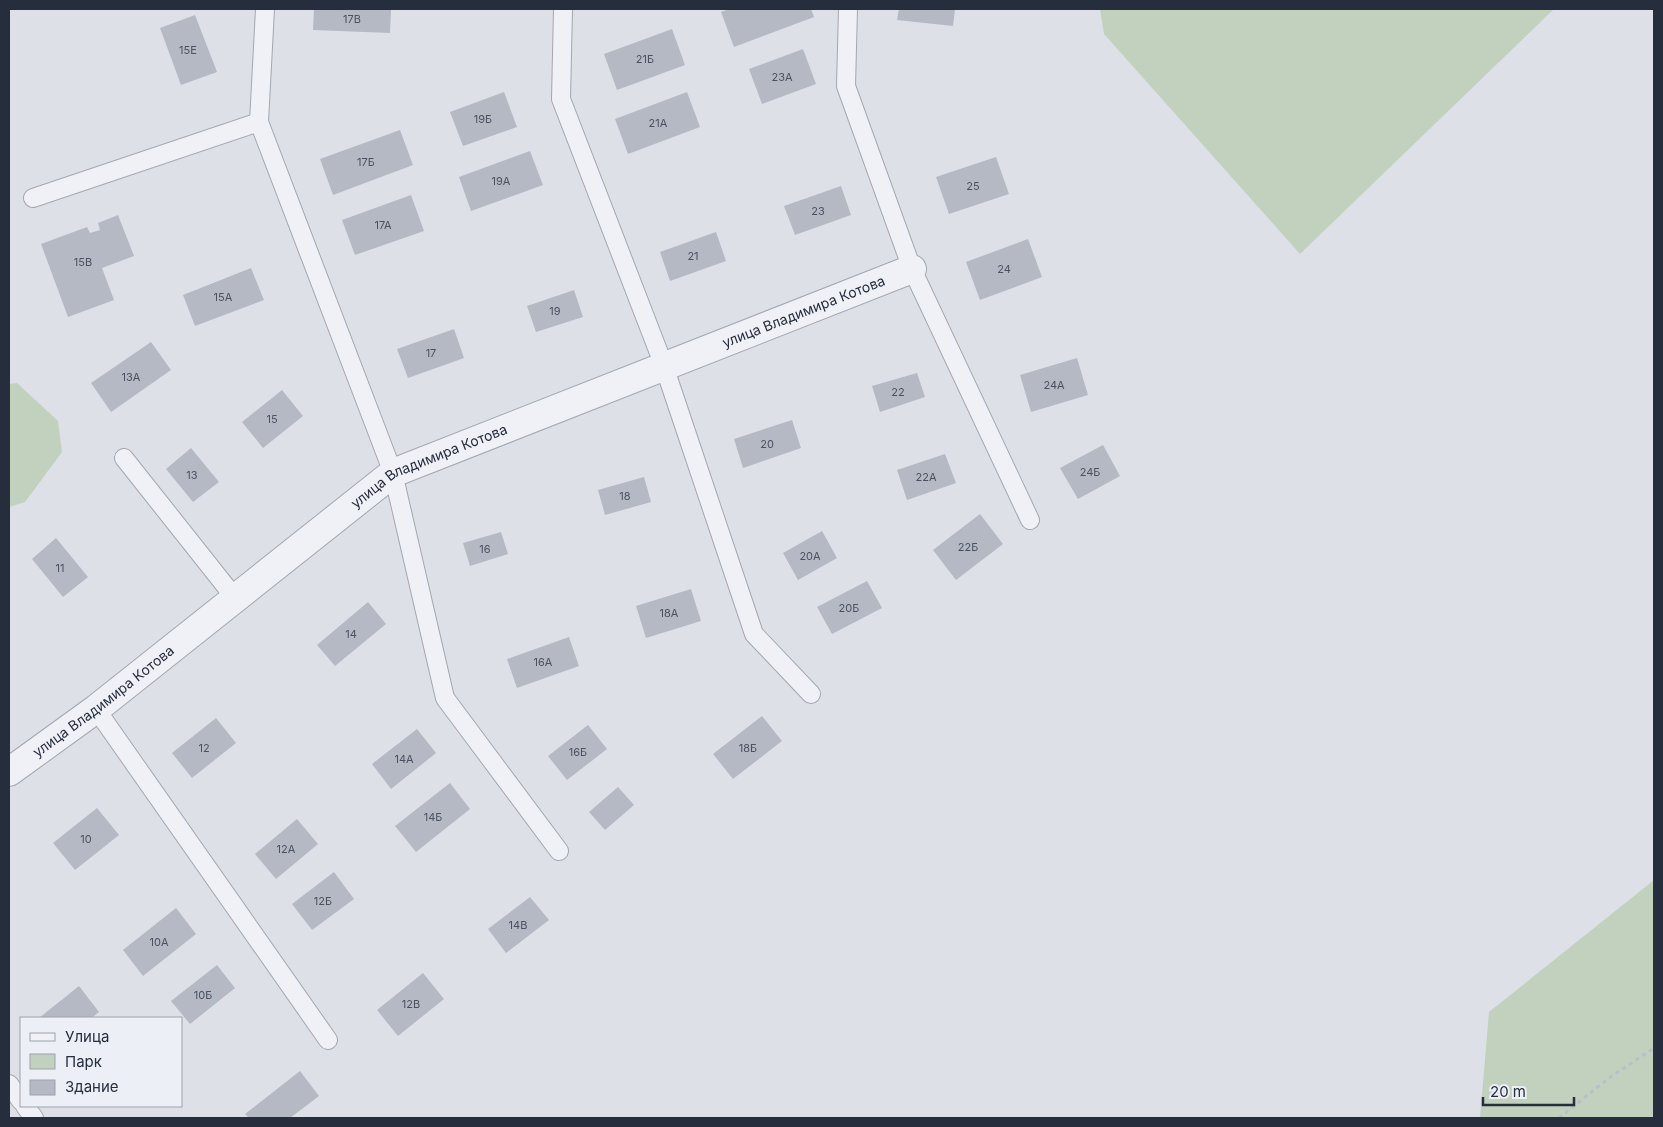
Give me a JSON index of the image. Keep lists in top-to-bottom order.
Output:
{
  "streets": {
    "street": ["улица Владимира Котова"]
  },
  "house_numbers": [
    "17В",
    "15Е",
    "21Б",
    "23А",
    "19Б",
    "21А",
    "17Б",
    "19А",
    "25",
    "23",
    "17А",
    "21",
    "15В",
    "24",
    "15А",
    "19",
    "17",
    "13А",
    "24А",
    "22",
    "15",
    "20",
    "24Б",
    "13",
    "22А",
    "18",
    "22Б",
    "16",
    "20А",
    "11",
    "20Б",
    "18А",
    "14",
    "16А",
    "12",
    "18Б",
    "16Б",
    "14А",
    "14Б",
    "10",
    "12А",
    "12Б",
    "14В",
    "10А",
    "10Б",
    "12В"
  ],
  "legend": ["Улица", "Парк", "Здание"],
  "scale_bar": "20 m"
}
